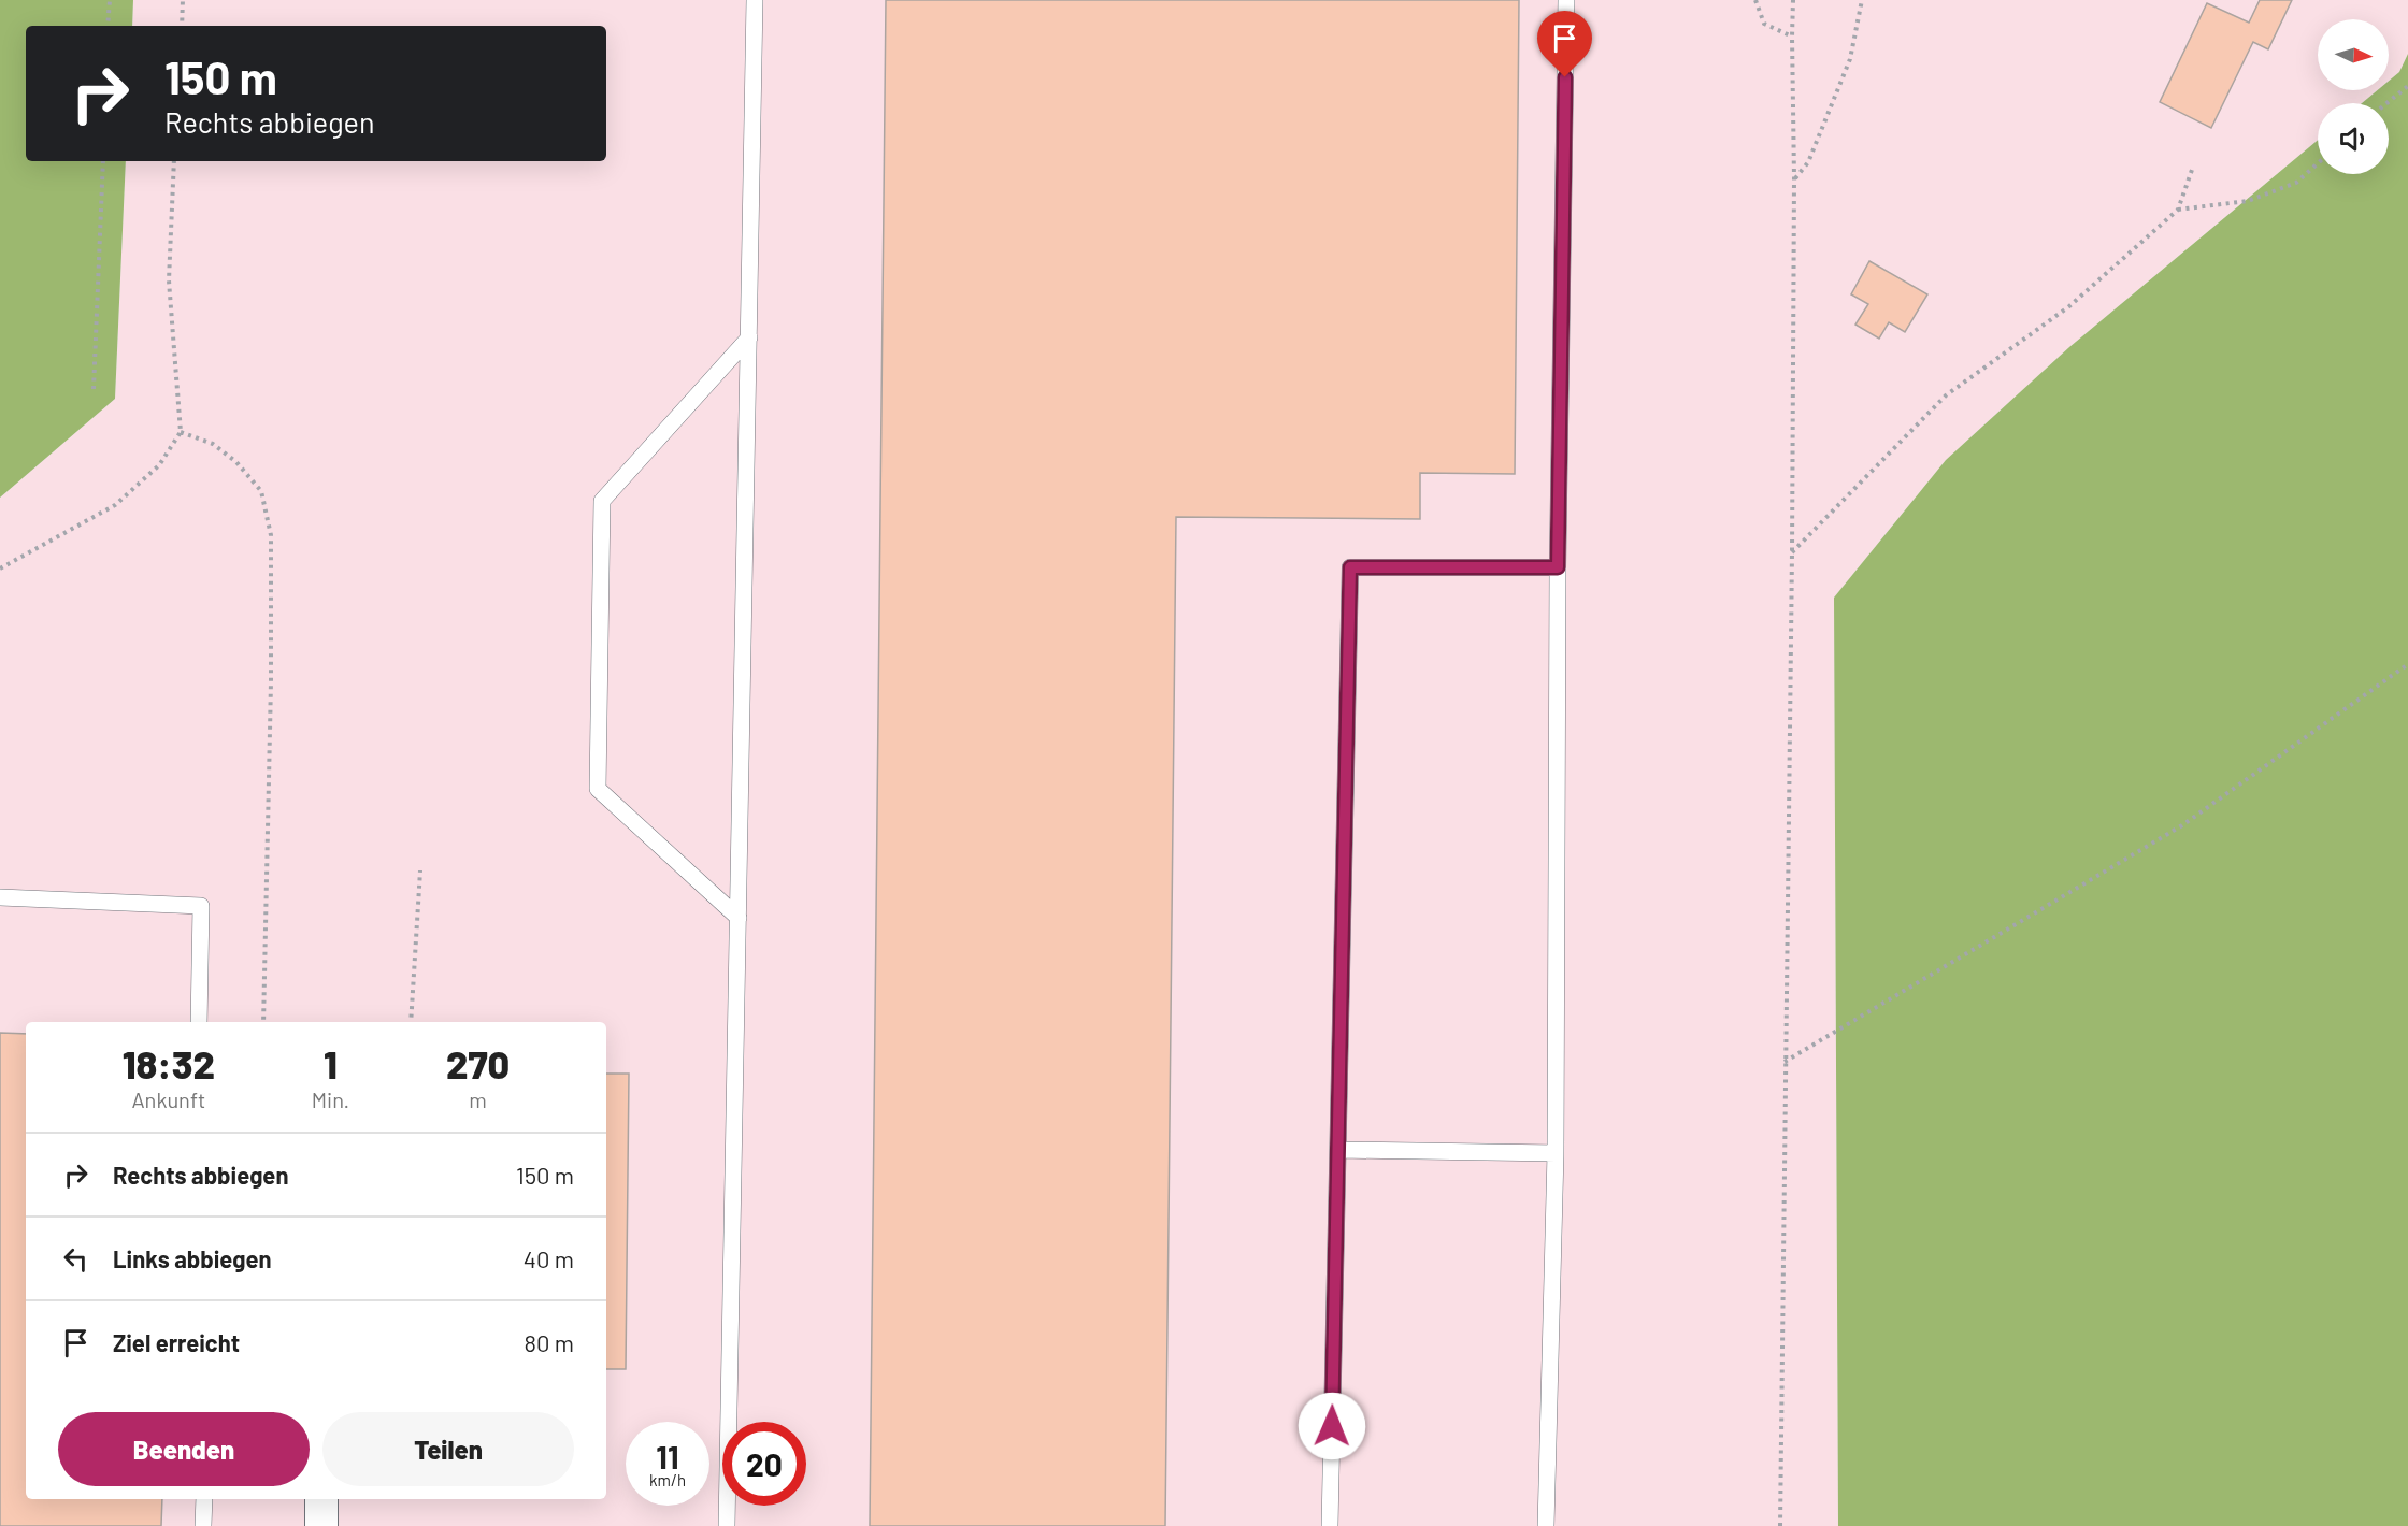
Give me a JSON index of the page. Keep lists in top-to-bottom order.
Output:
{
  "north": "right",
  "page": {
    "turn": ["150 m", "Rechts abbiegen"],
    "eta": [
      "18:32",
      "Ankunft",
      "1",
      "Min.",
      "270",
      "m"
    ],
    "list": [
      {
        "name": "Rechts abbiegen",
        "value": "150 m"
      },
      {
        "name": "Links abbiegen",
        "value": "40 m"
      },
      {
        "name": "Ziel erreicht",
        "value": "80 m"
      }
    ],
    "buttons": ["Beenden", "Teilen"],
    "speed": "11 km/h",
    "limit": "20"
  }
}
